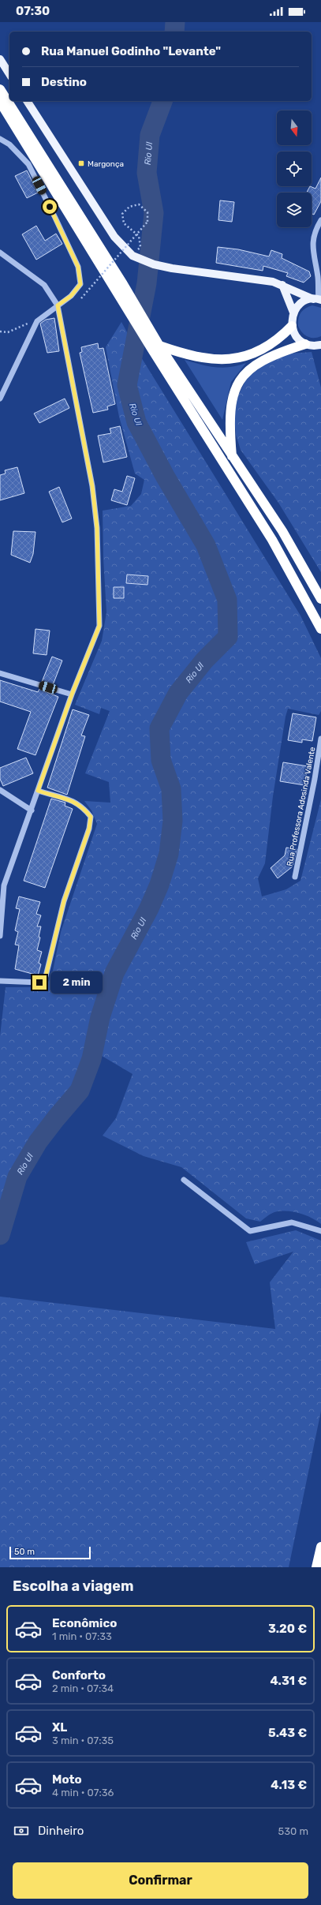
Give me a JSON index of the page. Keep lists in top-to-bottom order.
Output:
{
  "streets": {
    "street": ["Rua Professora Adosinda Valente"]
  },
  "water": ["Rio Ul"],
  "places": {
    "transit": ["Margonça"]
  },
  "scale_bar": "50 m",
  "north": "bottom",
  "page": {
    "status": "07:30",
    "banner": ["Rua Manuel Godinho \"Levante\"", "Destino"],
    "bubble": "2 min",
    "scale": "50 m",
    "heading": "Escolha a viagem",
    "list": [
      {
        "name": "Econômico",
        "note": "1 min · 07:33",
        "value": "3.20 €"
      },
      {
        "name": "Conforto",
        "note": "2 min · 07:34",
        "value": "4.31 €"
      },
      {
        "name": "XL",
        "note": "3 min · 07:35",
        "value": "5.43 €"
      },
      {
        "name": "Moto",
        "note": "4 min · 07:36",
        "value": "4.13 €"
      }
    ],
    "pay": ["Dinheiro", "530 m"],
    "buttons": "Confirmar"
  }
}
